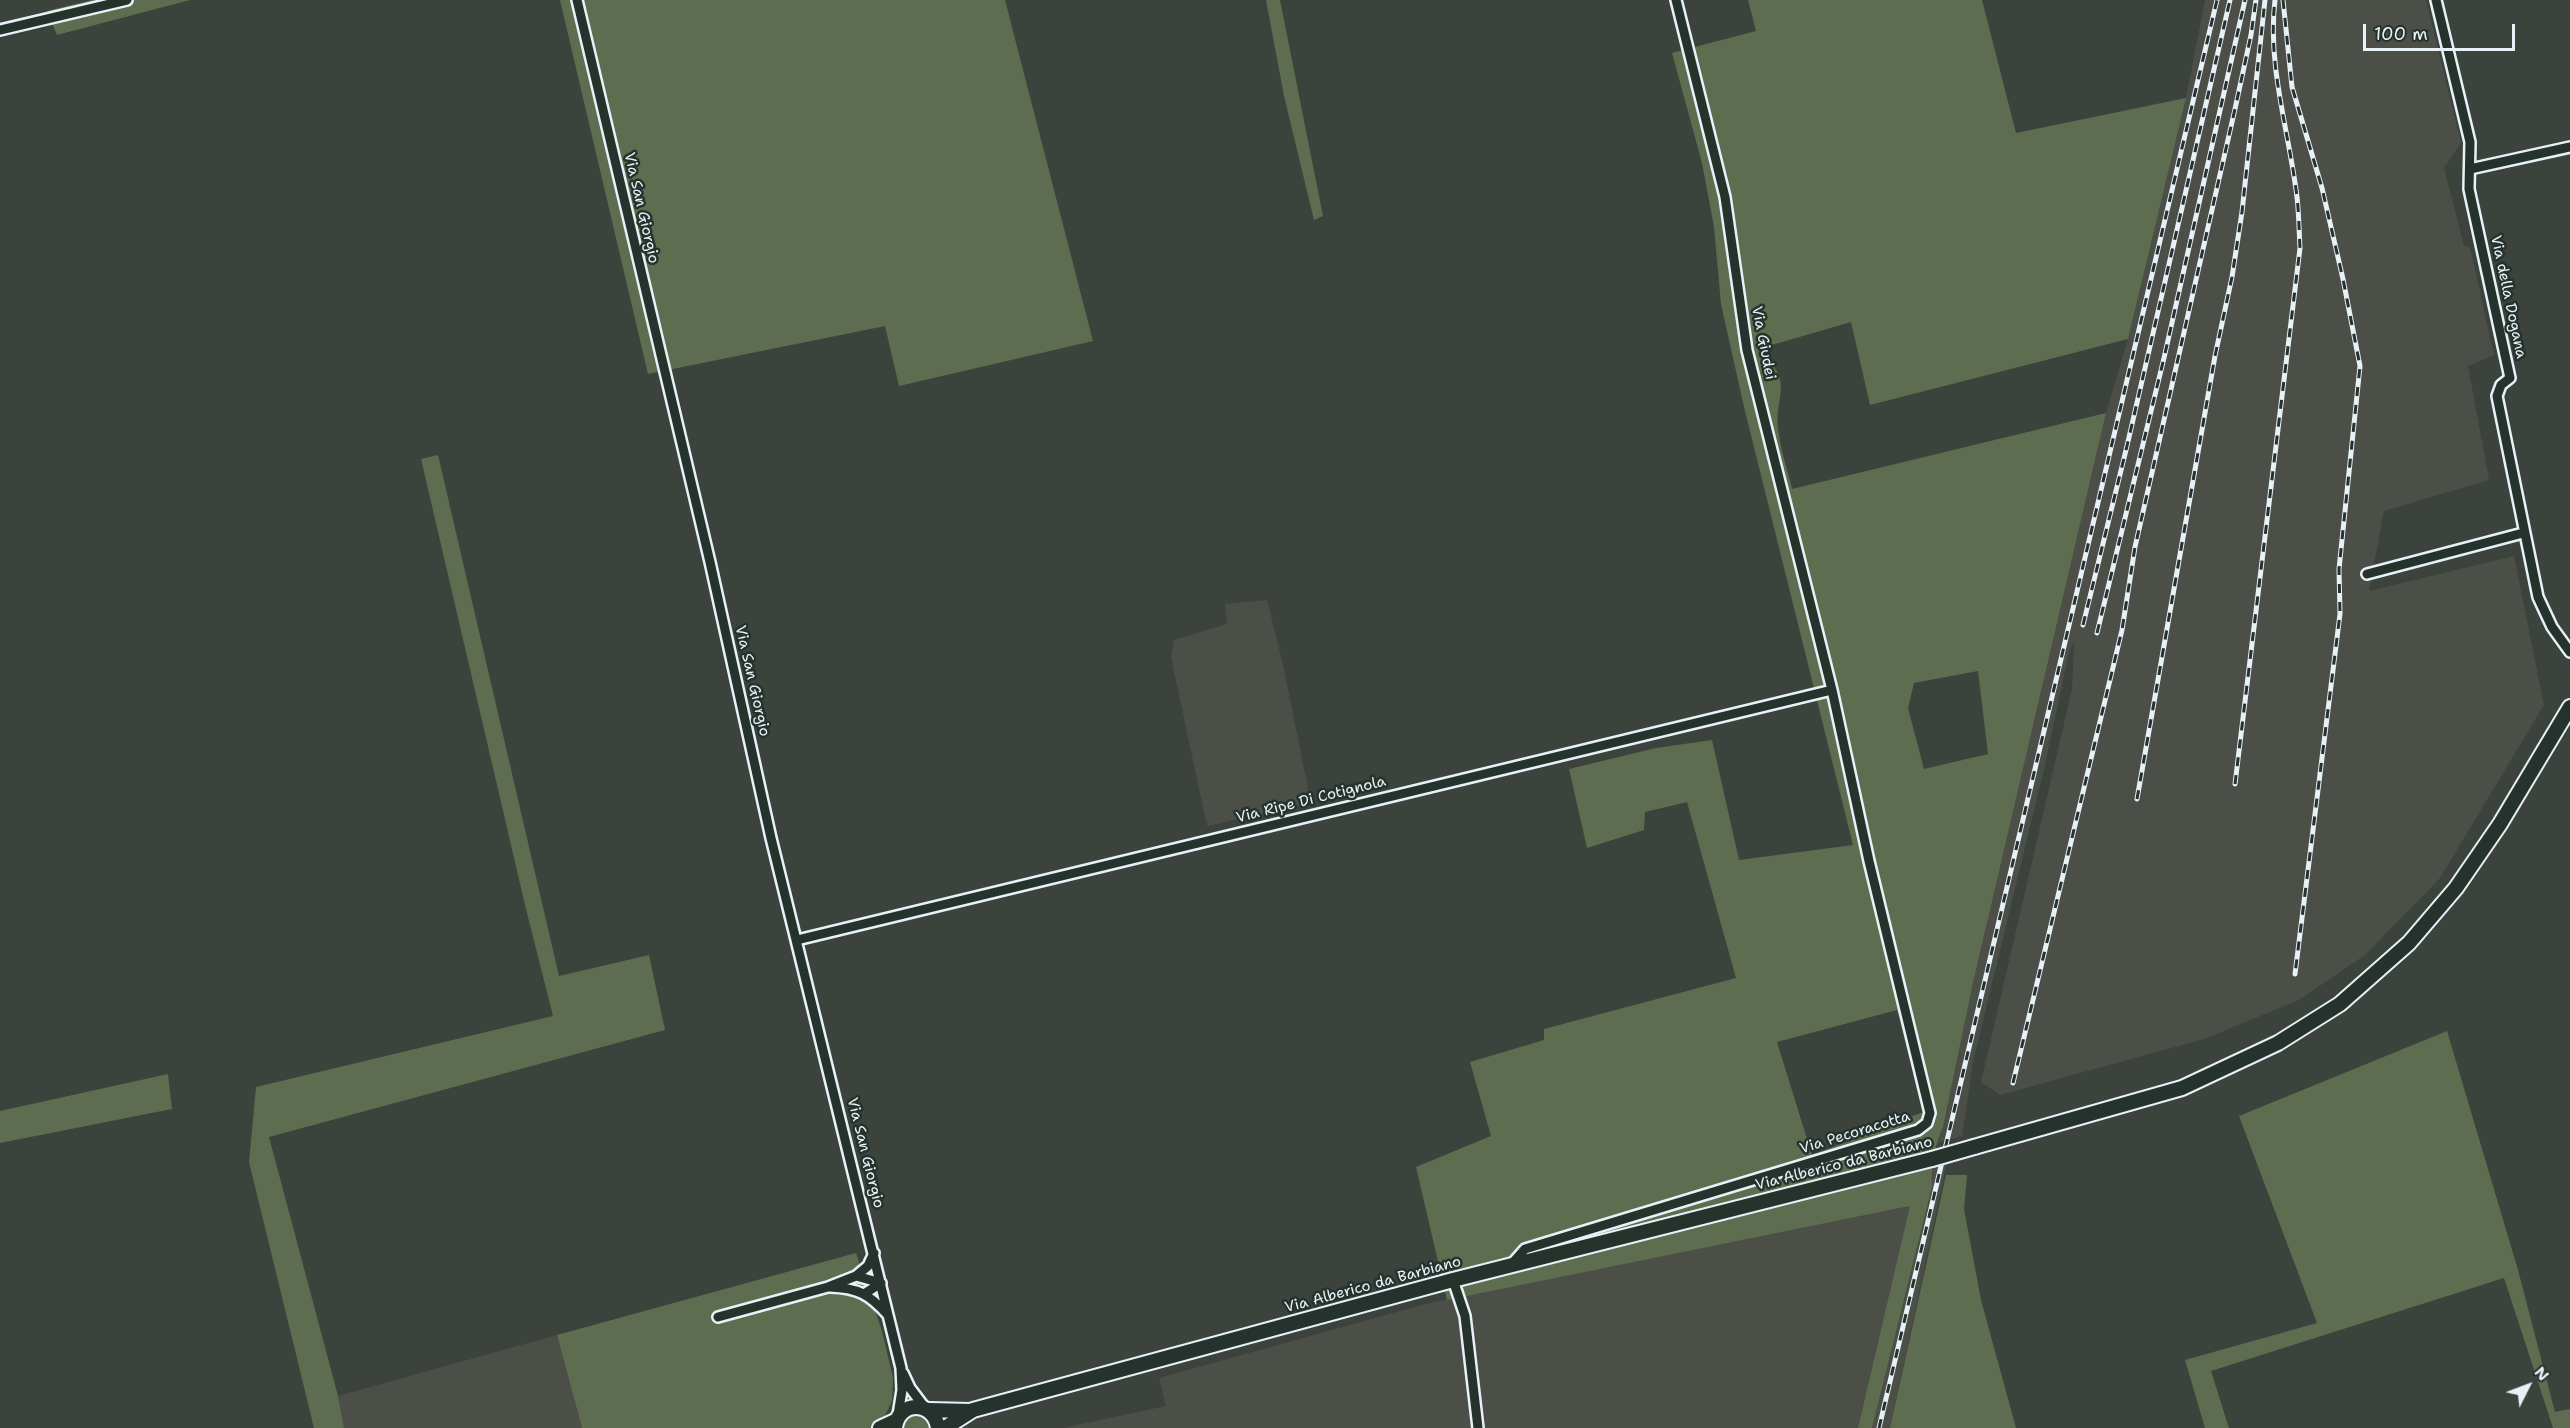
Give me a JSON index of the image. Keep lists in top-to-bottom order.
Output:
{
  "streets": {
    "main road": ["Via Alberico da Barbiano"],
    "street": [
      "Via San Giorgio",
      "Via della Dogana",
      "Via Giudei",
      "Via Ripe Di Cotignola",
      "Via Pecoracotta"
    ]
  },
  "crossings": [
    ["Via San Giorgio", "Via Ripe Di Cotignola"],
    ["Via San Giorgio", "Via Alberico da Barbiano"],
    ["Via Giudei", "Via Ripe Di Cotignola"],
    ["Via Giudei", "Via Pecoracotta"],
    ["Via Ripe Di Cotignola", "Via Pecoracotta"],
    ["Via Pecoracotta", "Via Alberico da Barbiano"]
  ],
  "scale_bar": "100 m",
  "north": "top right"
}
